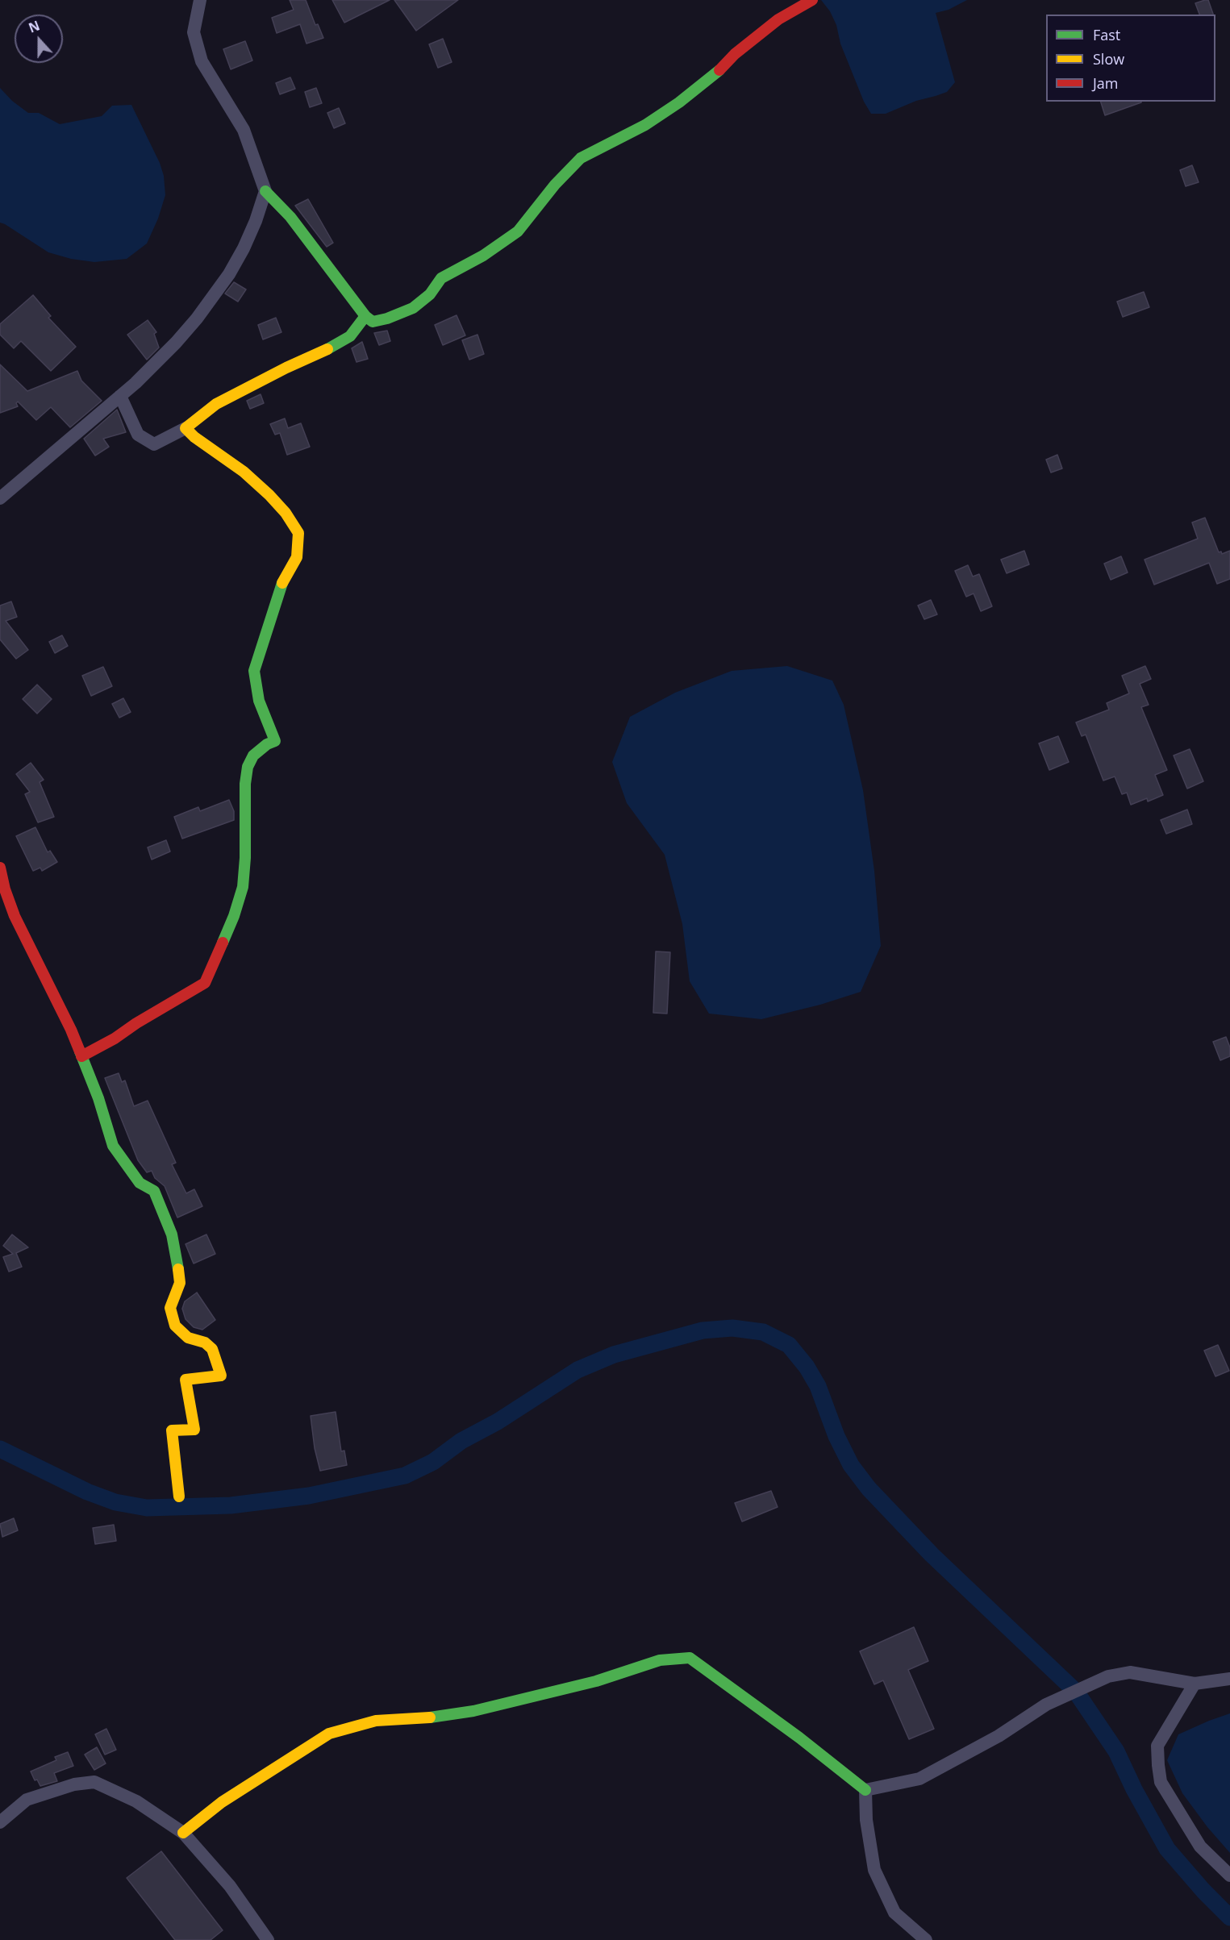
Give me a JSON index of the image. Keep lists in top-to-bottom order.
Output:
{
  "legend": ["Fast", "Slow", "Jam"],
  "north": "top"
}
